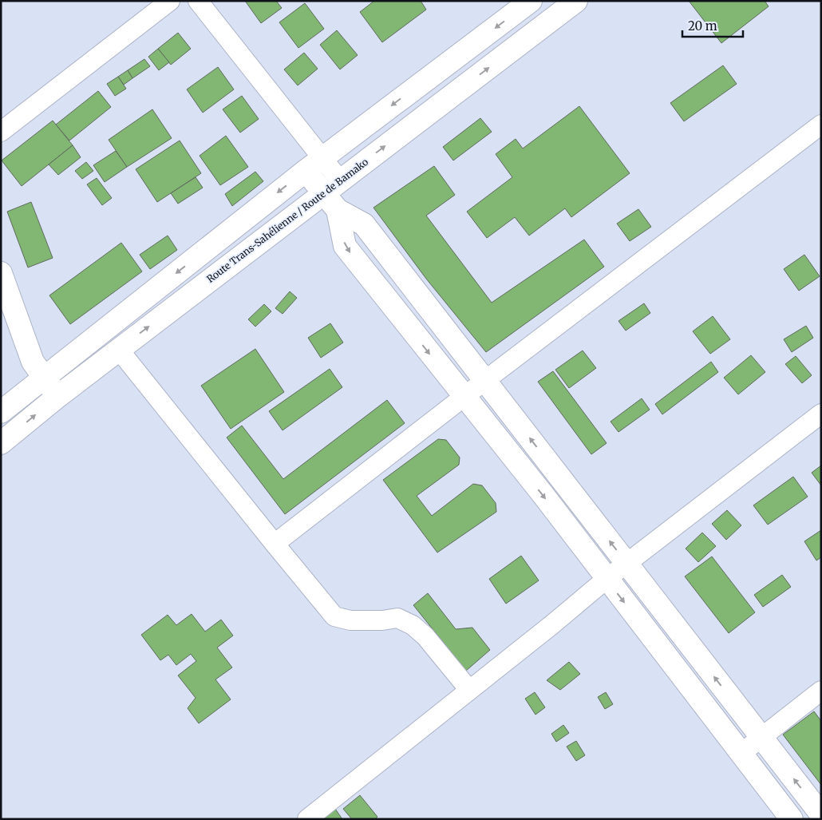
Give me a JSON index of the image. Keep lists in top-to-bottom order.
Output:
{
  "streets": {
    "main road": ["Route Trans-Sahélienne / Route de Bamako"]
  },
  "scale_bar": "20 m"
}
